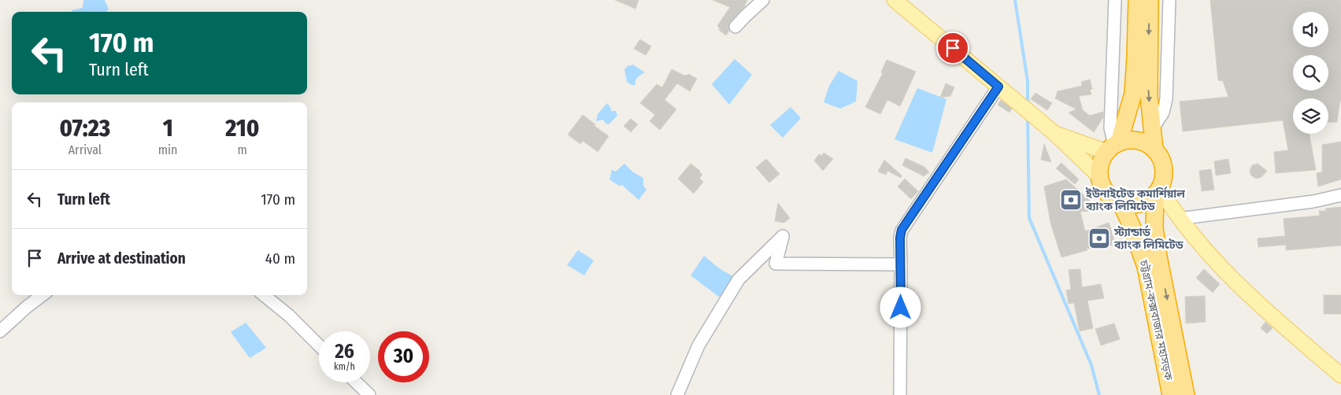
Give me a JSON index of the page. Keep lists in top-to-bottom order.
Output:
{
  "streets": {
    "highway": ["চট্টগ্রাম-কক্সবাজার মহাসড়ক"]
  },
  "places": {
    "bank": ["ইউনাইটেড কমার্শিয়াল ব্যাংক লিমিটেড", "স্ট্যান্ডার্ড ব্যাংক লিমিটেড"]
  },
  "page": {
    "turn": ["170 m", "Turn left"],
    "eta": [
      "07:23",
      "Arrival",
      "1",
      "min",
      "210",
      "m"
    ],
    "list": [
      {
        "name": "Turn left",
        "value": "170 m"
      },
      {
        "name": "Arrive at destination",
        "value": "40 m"
      }
    ],
    "speed": "26 km/h",
    "limit": "30"
  }
}
